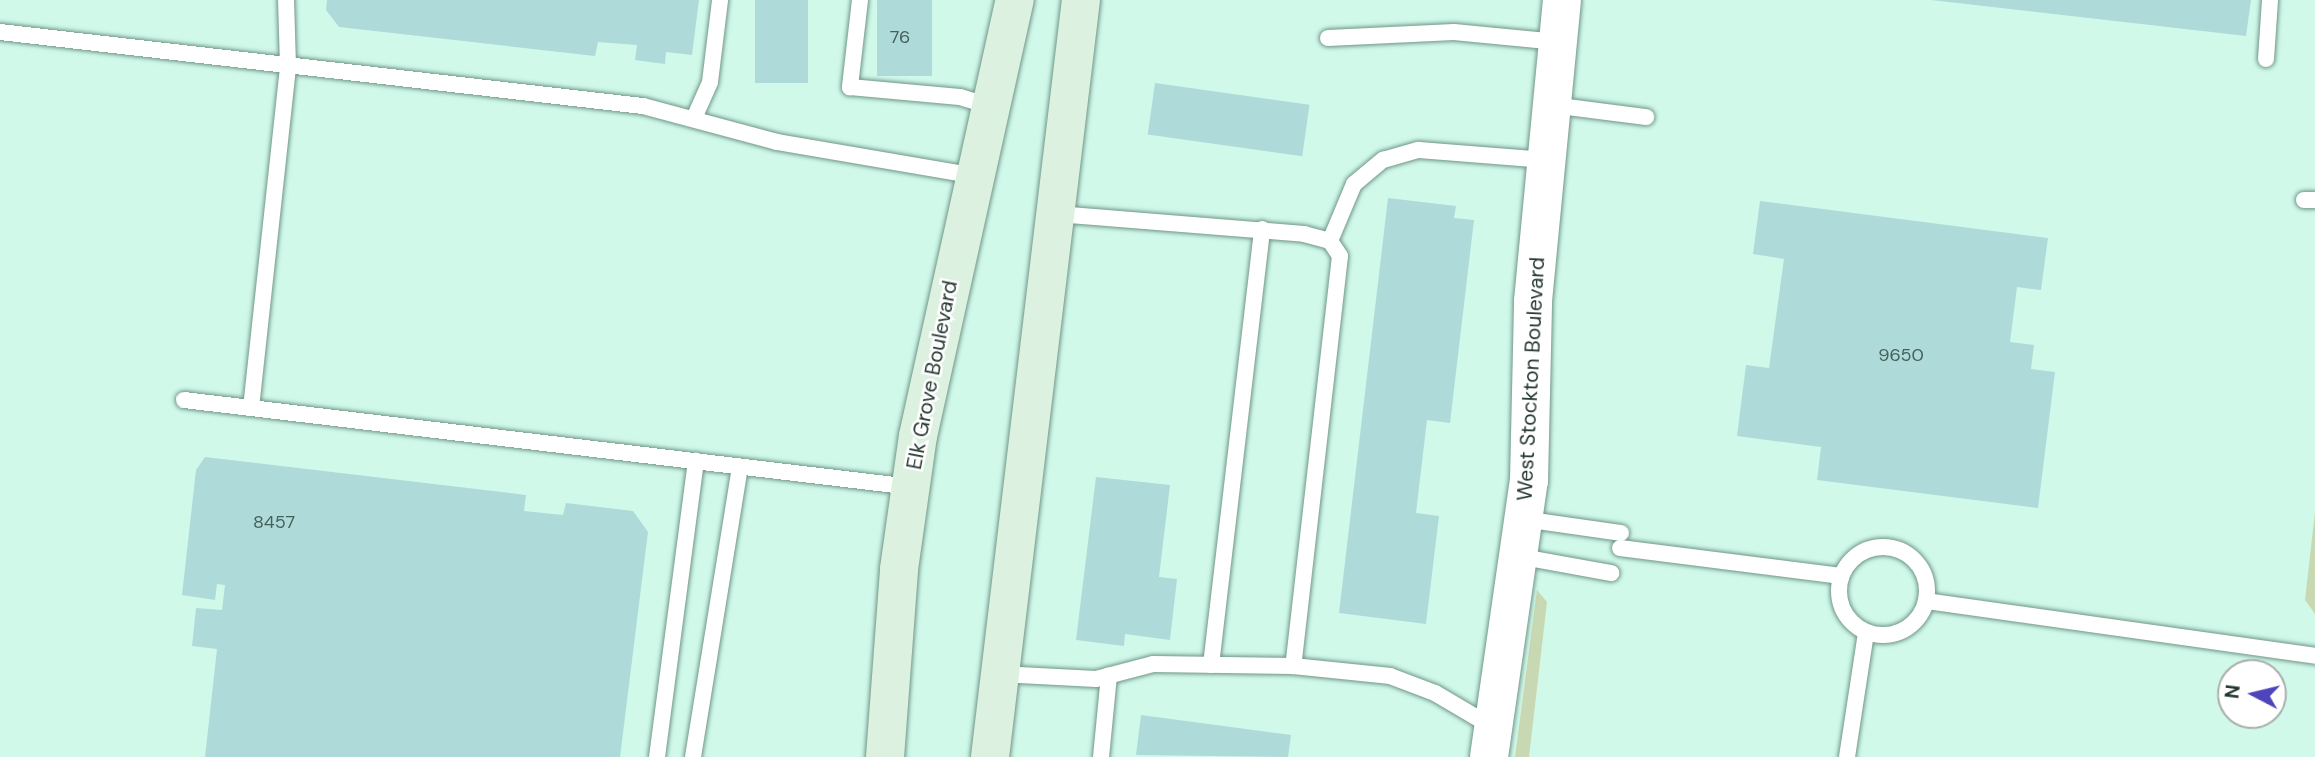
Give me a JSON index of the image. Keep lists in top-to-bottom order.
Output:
{
  "streets": {
    "main road": ["Elk Grove Boulevard"],
    "street": ["West Stockton Boulevard"]
  },
  "house_numbers": ["76", "9650", "8457"],
  "north": "left"
}
